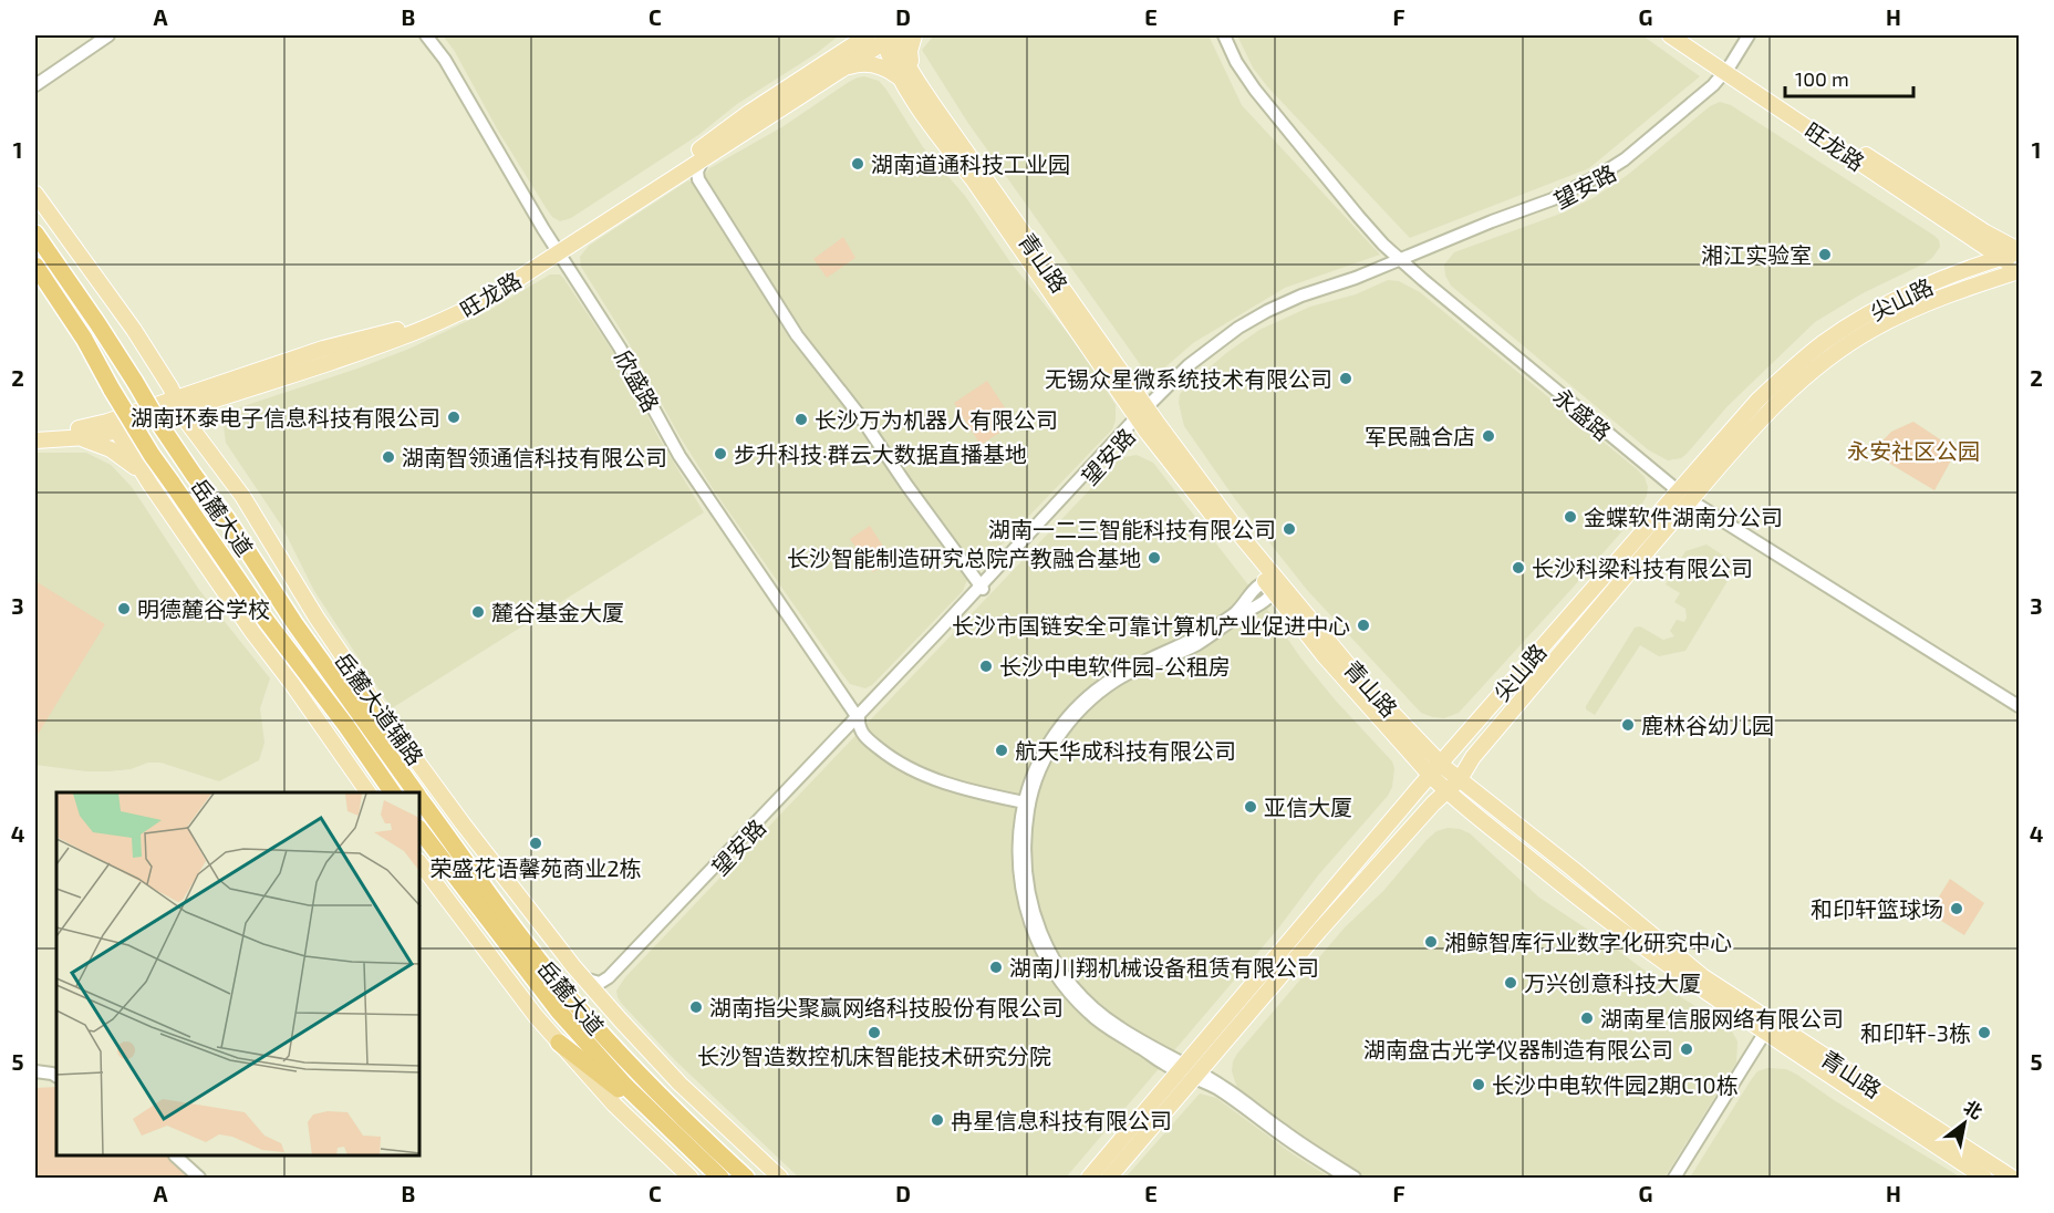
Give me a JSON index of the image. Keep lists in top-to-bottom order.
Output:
{
  "streets": {
    "highway": ["岳麓大道"],
    "main road": [
      "旺龙路",
      "青山路",
      "尖山路",
      "岳麓大道辅路"
    ],
    "street": ["望安路", "欣盛路", "永盛路"]
  },
  "crossings": [
    ["旺龙路", "望安路"],
    ["旺龙路", "青山路"],
    ["旺龙路", "尖山路"],
    ["旺龙路", "欣盛路"],
    ["旺龙路", "岳麓大道辅路"],
    ["望安路", "青山路"],
    ["望安路", "欣盛路"],
    ["望安路", "永盛路"],
    ["望安路", "岳麓大道辅路"],
    ["青山路", "尖山路"],
    ["尖山路", "永盛路"]
  ],
  "parks": ["永安社区公园"],
  "places": [
    "湖南道通科技工业园",
    "湘江实验室",
    "无锡众星微系统技术有限公司",
    "湖南环泰电子信息科技有限公司",
    "长沙万为机器人有限公司",
    "军民融合店",
    "步升科技·群云大数据直播基地",
    "湖南智领通信科技有限公司",
    "金蝶软件湖南分公司",
    "湖南一二三智能科技有限公司",
    "长沙智能制造研究总院产教融合基地",
    "长沙科梁科技有限公司",
    "明德麓谷学校",
    "麓谷基金大厦",
    "长沙市国链安全可靠计算机产业促进中心",
    "长沙中电软件园-公租房",
    "鹿林谷幼儿园",
    "航天华成科技有限公司",
    "亚信大厦",
    "荣盛花语馨苑商业2栋",
    "和印轩篮球场",
    "湘鲸智库行业数字化研究中心",
    "湖南川翔机械设备租赁有限公司",
    "万兴创意科技大厦",
    "湖南指尖聚赢网络科技股份有限公司",
    "湖南星信服网络有限公司",
    "长沙智造数控机床智能技术研究分院",
    "和印轩-3栋",
    "湖南盘古光学仪器制造有限公司",
    "长沙中电软件园2期C10栋",
    "冉星信息科技有限公司"
  ],
  "scale_bar": "100 m",
  "north": "top right",
  "grid": {
    "columns": [
      "A",
      "B",
      "C",
      "D",
      "E",
      "F",
      "G",
      "H"
    ],
    "rows": [
      "1",
      "2",
      "3",
      "4",
      "5"
    ]
  }
}
